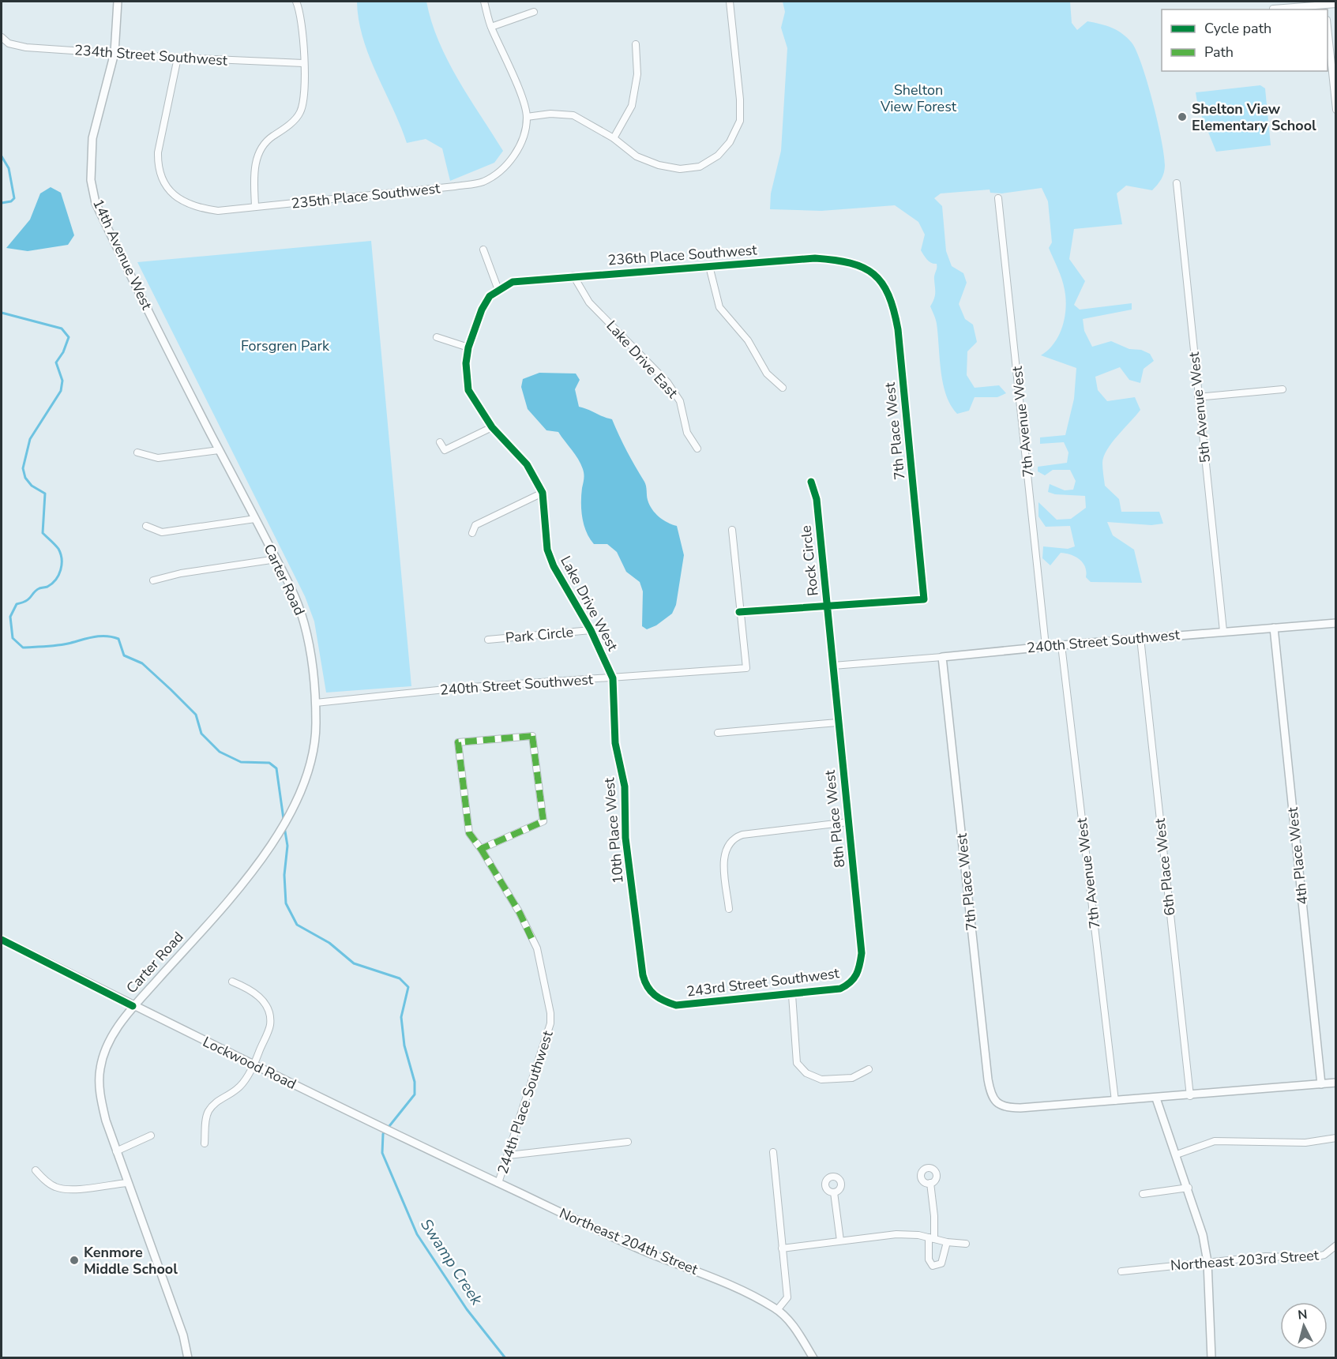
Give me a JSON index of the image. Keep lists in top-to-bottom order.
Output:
{
  "streets": {
    "street": [
      "234th Street Southwest",
      "235th Place Southwest",
      "14th Avenue West",
      "236th Place Southwest",
      "Lake Drive East",
      "5th Avenue West",
      "7th Avenue West",
      "7th Place West",
      "Rock Circle",
      "Carter Road",
      "Lake Drive West",
      "Park Circle",
      "240th Street Southwest",
      "8th Place West",
      "10th Place West",
      "4th Place West",
      "6th Place West",
      "243rd Street Southwest",
      "Lockwood Road",
      "244th Place Southwest",
      "Northeast 204th Street",
      "Northeast 203rd Street"
    ]
  },
  "crossings": [
    ["234th Street Southwest", "235th Place Southwest"],
    ["234th Street Southwest", "14th Avenue West"],
    ["14th Avenue West", "Carter Road"],
    ["236th Place Southwest", "Lake Drive East"],
    ["236th Place Southwest", "7th Place West"],
    ["236th Place Southwest", "Lake Drive West"],
    ["5th Avenue West", "240th Street Southwest"],
    ["7th Avenue West", "7th Place West"],
    ["7th Avenue West", "240th Street Southwest"],
    ["7th Place West", "Rock Circle"],
    ["7th Place West", "240th Street Southwest"],
    ["Rock Circle", "240th Street Southwest"],
    ["Rock Circle", "8th Place West"],
    ["Carter Road", "240th Street Southwest"],
    ["Carter Road", "Lockwood Road"],
    ["Lake Drive West", "Park Circle"],
    ["Lake Drive West", "240th Street Southwest"],
    ["Lake Drive West", "10th Place West"],
    ["240th Street Southwest", "8th Place West"],
    ["240th Street Southwest", "10th Place West"],
    ["240th Street Southwest", "4th Place West"],
    ["240th Street Southwest", "6th Place West"],
    ["8th Place West", "243rd Street Southwest"],
    ["10th Place West", "243rd Street Southwest"],
    ["Lockwood Road", "244th Place Southwest"],
    ["Lockwood Road", "Northeast 204th Street"],
    ["244th Place Southwest", "Northeast 204th Street"]
  ],
  "water": ["Swamp Creek"],
  "parks": ["Shelton View Forest", "Forsgren Park"],
  "places": ["Shelton View Elementary School", "Kenmore Middle School"],
  "legend": ["Cycle path", "Path"],
  "north": "top"
}
